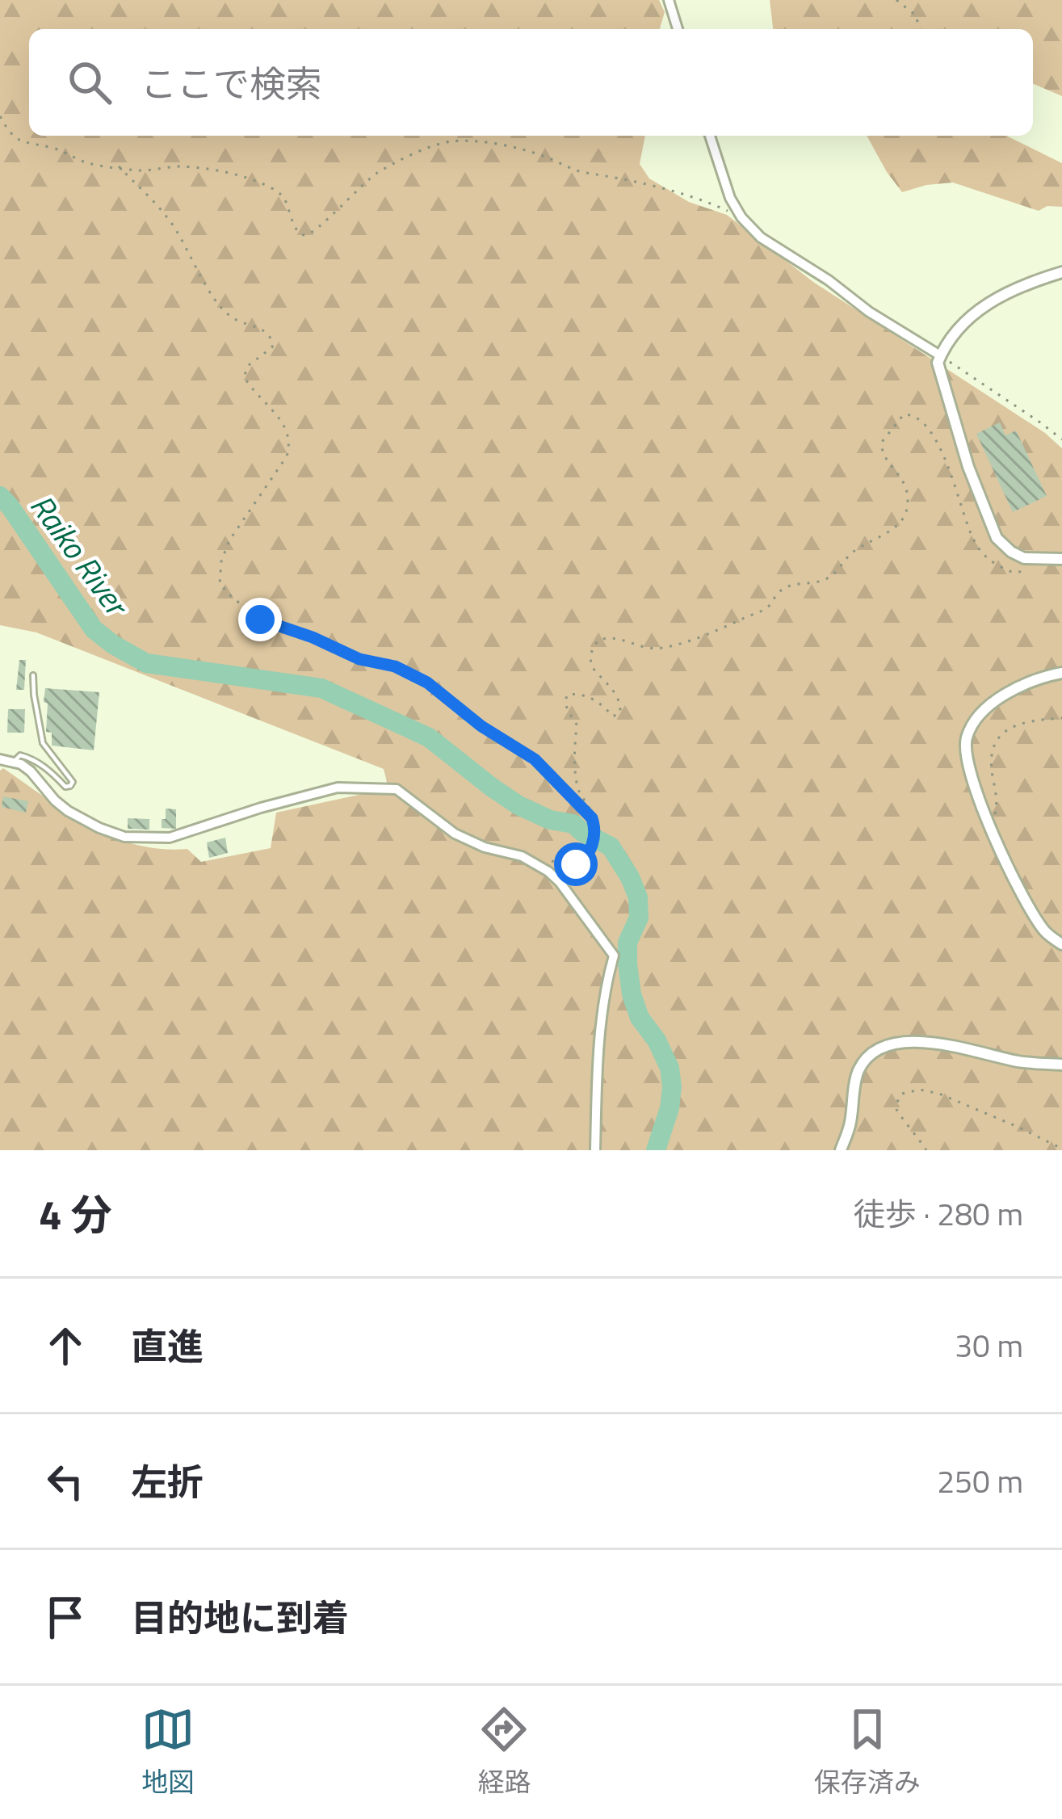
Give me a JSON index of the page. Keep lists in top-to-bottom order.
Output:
{
  "water": ["Raiko River"],
  "page": {
    "search": "ここで検索",
    "heading": ["4 分", "徒歩 · 280 m"],
    "list": [
      ["直進", "30 m"],
      ["左折", "250 m"],
      "目的地に到着"
    ],
    "nav": ["地図", "経路", "保存済み"]
  }
}
